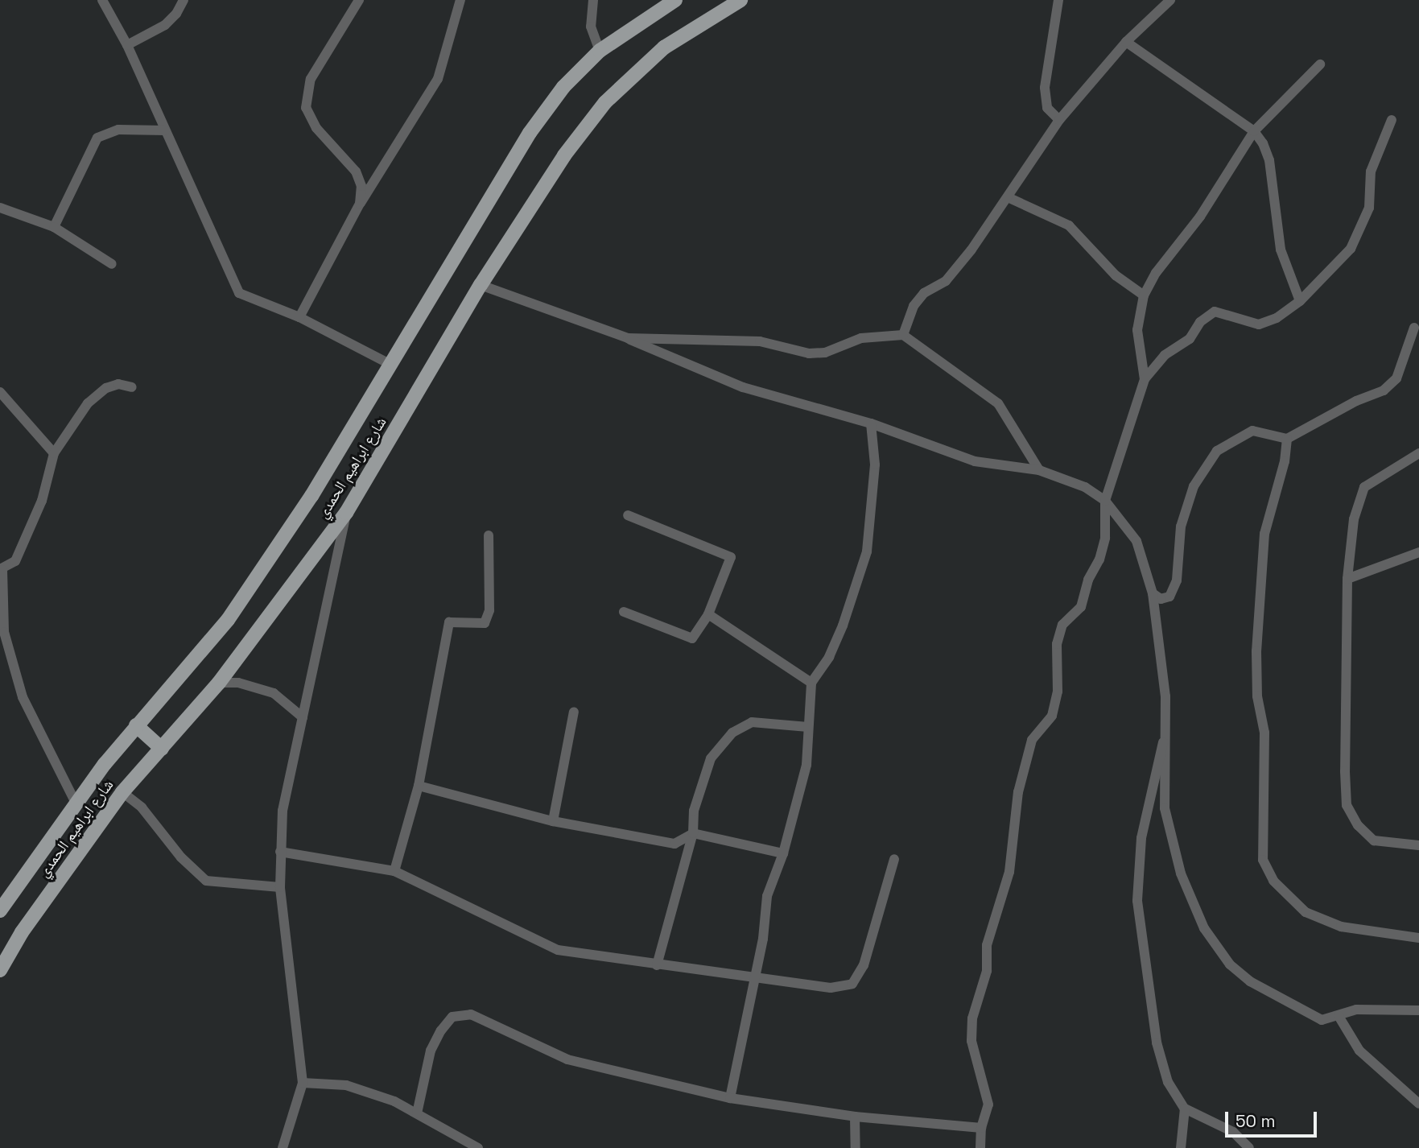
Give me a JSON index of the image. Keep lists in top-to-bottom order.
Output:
{
  "streets": {
    "main road": ["شارع ابراهيم الحمدي"]
  },
  "scale_bar": "50 m"
}
